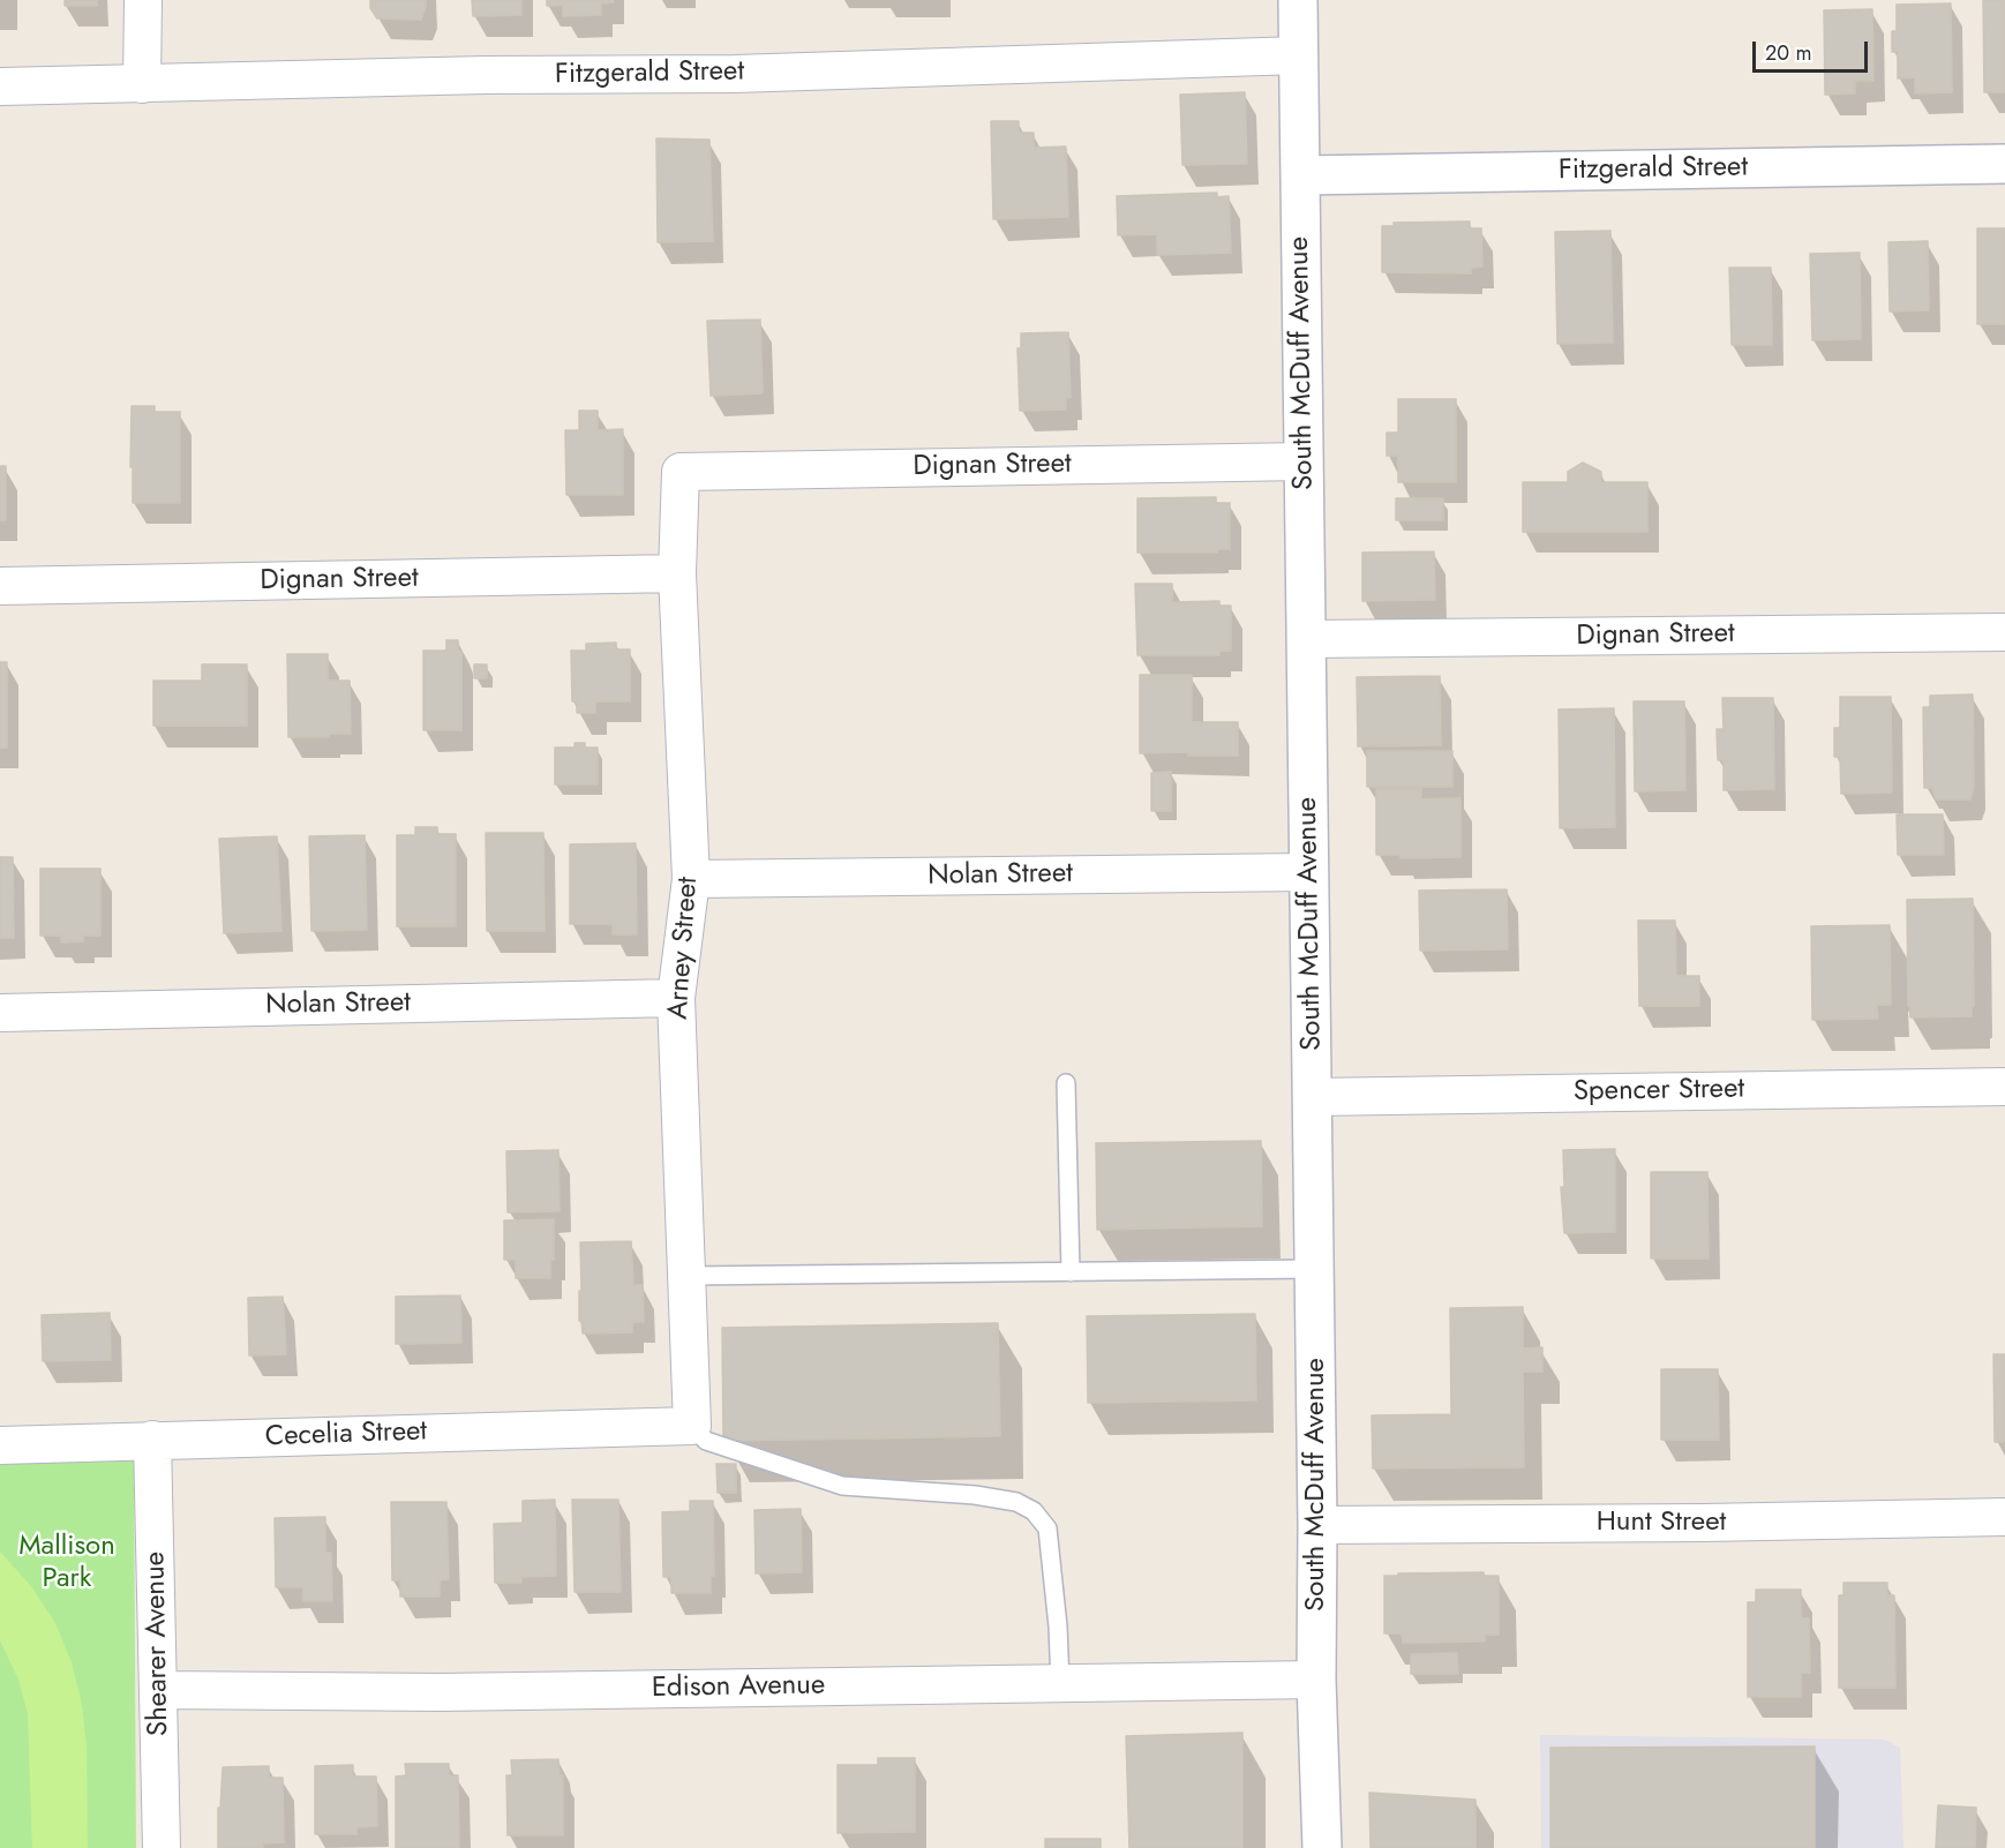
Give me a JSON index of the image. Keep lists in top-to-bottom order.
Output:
{
  "streets": {
    "main road": ["Fitzgerald Street", "South McDuff Avenue"],
    "street": [
      "Dignan Street",
      "Nolan Street",
      "Arney Street",
      "Spencer Street",
      "Cecelia Street",
      "Hunt Street",
      "Shearer Avenue",
      "Edison Avenue"
    ]
  },
  "crossings": [
    ["Fitzgerald Street", "South McDuff Avenue"],
    ["South McDuff Avenue", "Dignan Street"],
    ["South McDuff Avenue", "Nolan Street"],
    ["South McDuff Avenue", "Spencer Street"],
    ["South McDuff Avenue", "Hunt Street"],
    ["South McDuff Avenue", "Edison Avenue"],
    ["Dignan Street", "Arney Street"],
    ["Nolan Street", "Arney Street"],
    ["Arney Street", "Cecelia Street"],
    ["Cecelia Street", "Shearer Avenue"],
    ["Shearer Avenue", "Edison Avenue"]
  ],
  "parks": ["Mallison Park"],
  "scale_bar": "20 m"
}
